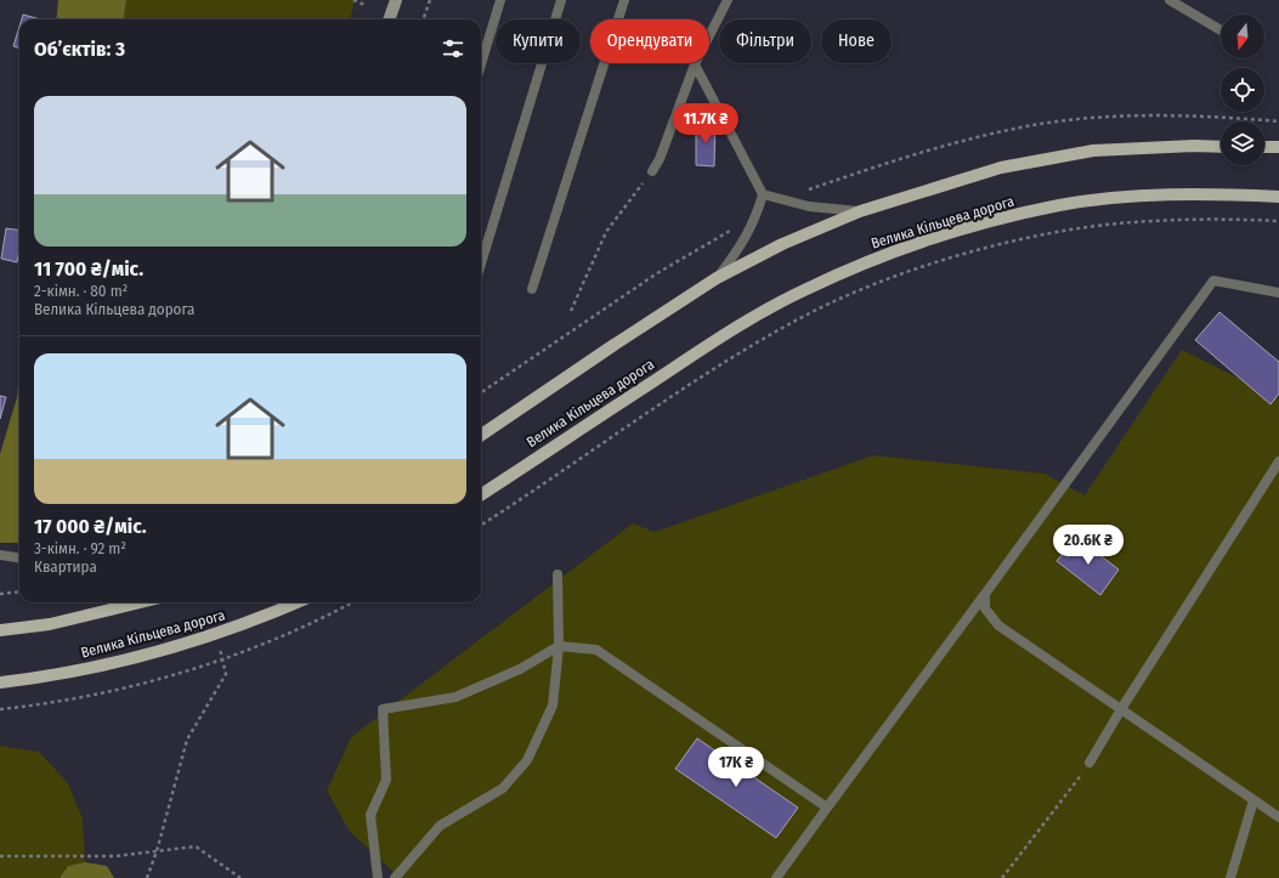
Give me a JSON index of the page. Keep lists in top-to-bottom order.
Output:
{
  "streets": {
    "main road": ["Велика Кільцева дорога"]
  },
  "north": "bottom",
  "page": {
    "chip": [
      "Купити",
      "Орендувати",
      "Фільтри",
      "Нове"
    ],
    "heading": "Об’єктів: 3",
    "list": [
      {
        "name": "11 700 ₴/міс.",
        "note": "2-кімн. · 80 m² · Велика Кільцева дорога"
      },
      {
        "name": "17 000 ₴/міс.",
        "note": "3-кімн. · 92 m² · Квартира"
      }
    ],
    "price": ["11.7K ₴", "20.6K ₴", "17K ₴"]
  }
}
